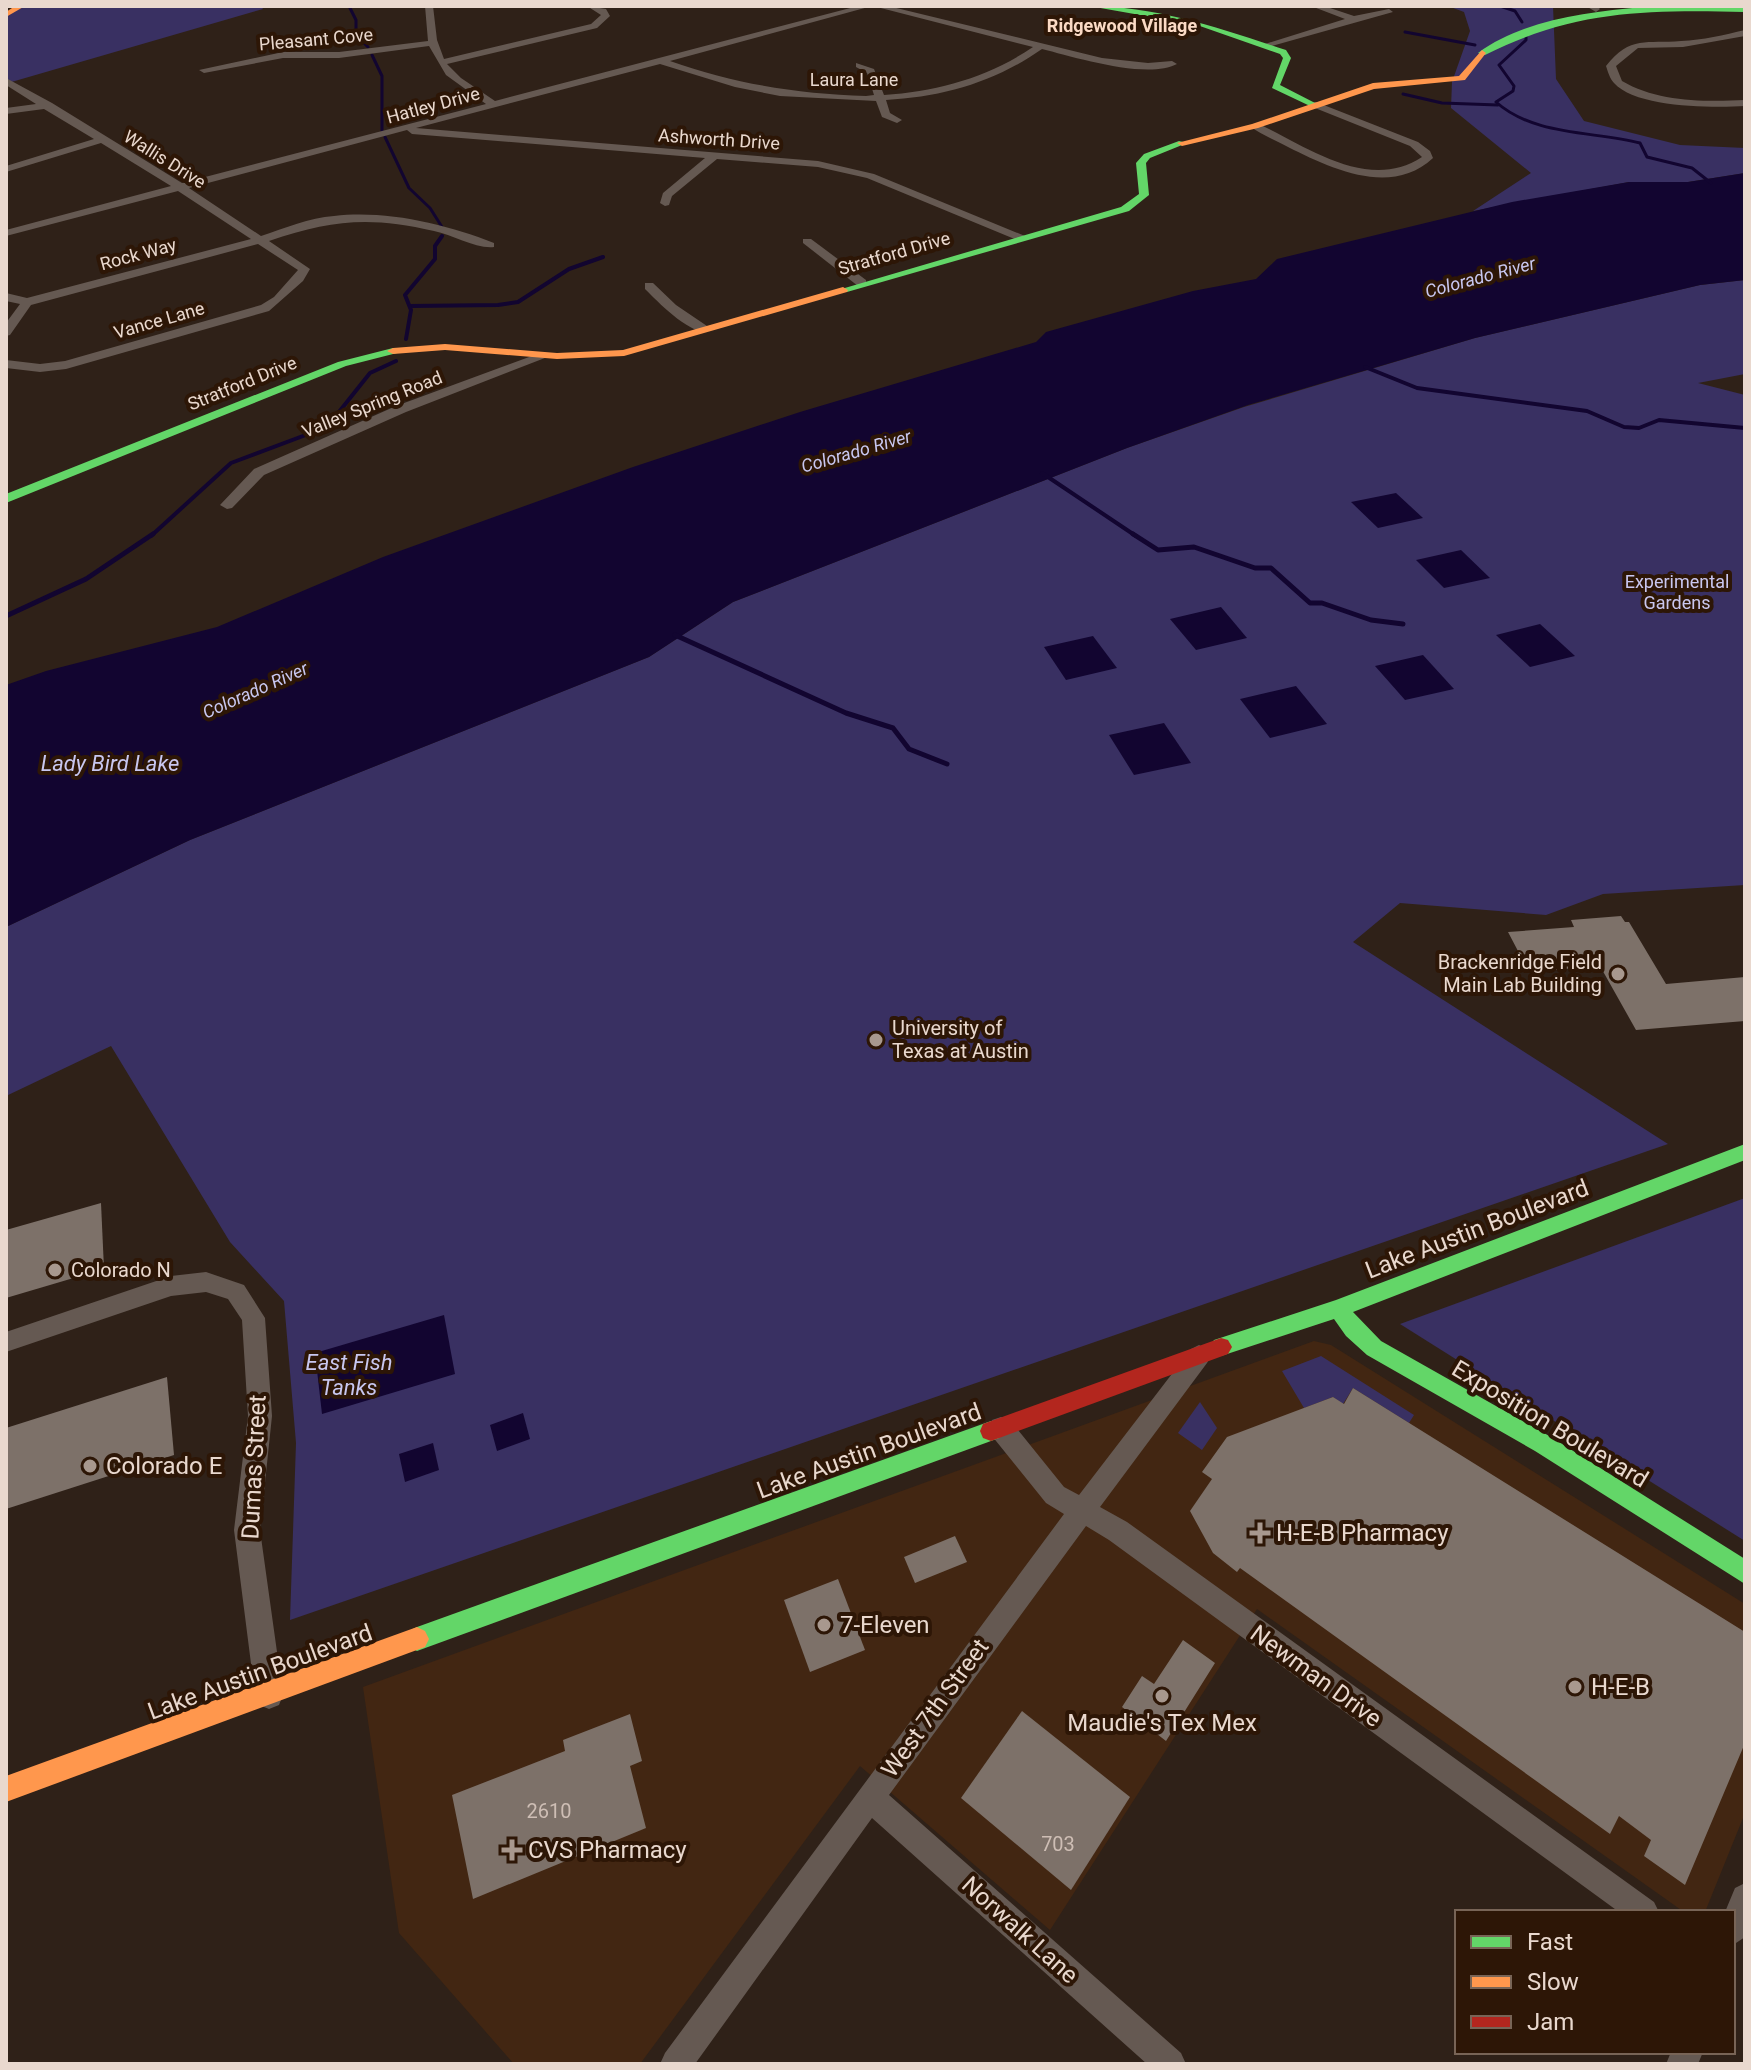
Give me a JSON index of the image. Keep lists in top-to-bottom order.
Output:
{
  "streets": {
    "street": [
      "Pleasant Cove",
      "Laura Lane",
      "Hatley Drive",
      "Ashworth Drive",
      "Wallis Drive",
      "Stratford Drive",
      "Rock Way",
      "Vance Lane",
      "Valley Spring Road",
      "Lake Austin Boulevard",
      "Exposition Boulevard",
      "Dumas Street",
      "Newman Drive",
      "West 7th Street",
      "Norwalk Lane"
    ]
  },
  "crossings": [
    ["Laura Lane", "Hatley Drive"],
    ["Hatley Drive", "Ashworth Drive"],
    ["Hatley Drive", "Wallis Drive"],
    ["Ashworth Drive", "Stratford Drive"],
    ["Wallis Drive", "Rock Way"],
    ["Wallis Drive", "Vance Lane"],
    ["Stratford Drive", "Valley Spring Road"],
    ["Lake Austin Boulevard", "Exposition Boulevard"],
    ["Lake Austin Boulevard", "Dumas Street"],
    ["Lake Austin Boulevard", "Newman Drive"],
    ["Lake Austin Boulevard", "West 7th Street"],
    ["Newman Drive", "West 7th Street"],
    ["West 7th Street", "Norwalk Lane"]
  ],
  "districts": ["Ridgewood Village"],
  "water": ["Colorado River", "Lady Bird Lake", "East Fish Tanks"],
  "parks": ["Experimental Gardens"],
  "places": {
    "other": [
      "Brackenridge Field Main Lab Building",
      "University of Texas at Austin",
      "Colorado N",
      "Colorado E",
      "7-Eleven",
      "H-E-B",
      "Maudie's Tex Mex"
    ],
    "health": ["H-E-B Pharmacy", "CVS Pharmacy"]
  },
  "house_numbers": ["2610", "703"],
  "legend": ["Fast", "Slow", "Jam"]
}
